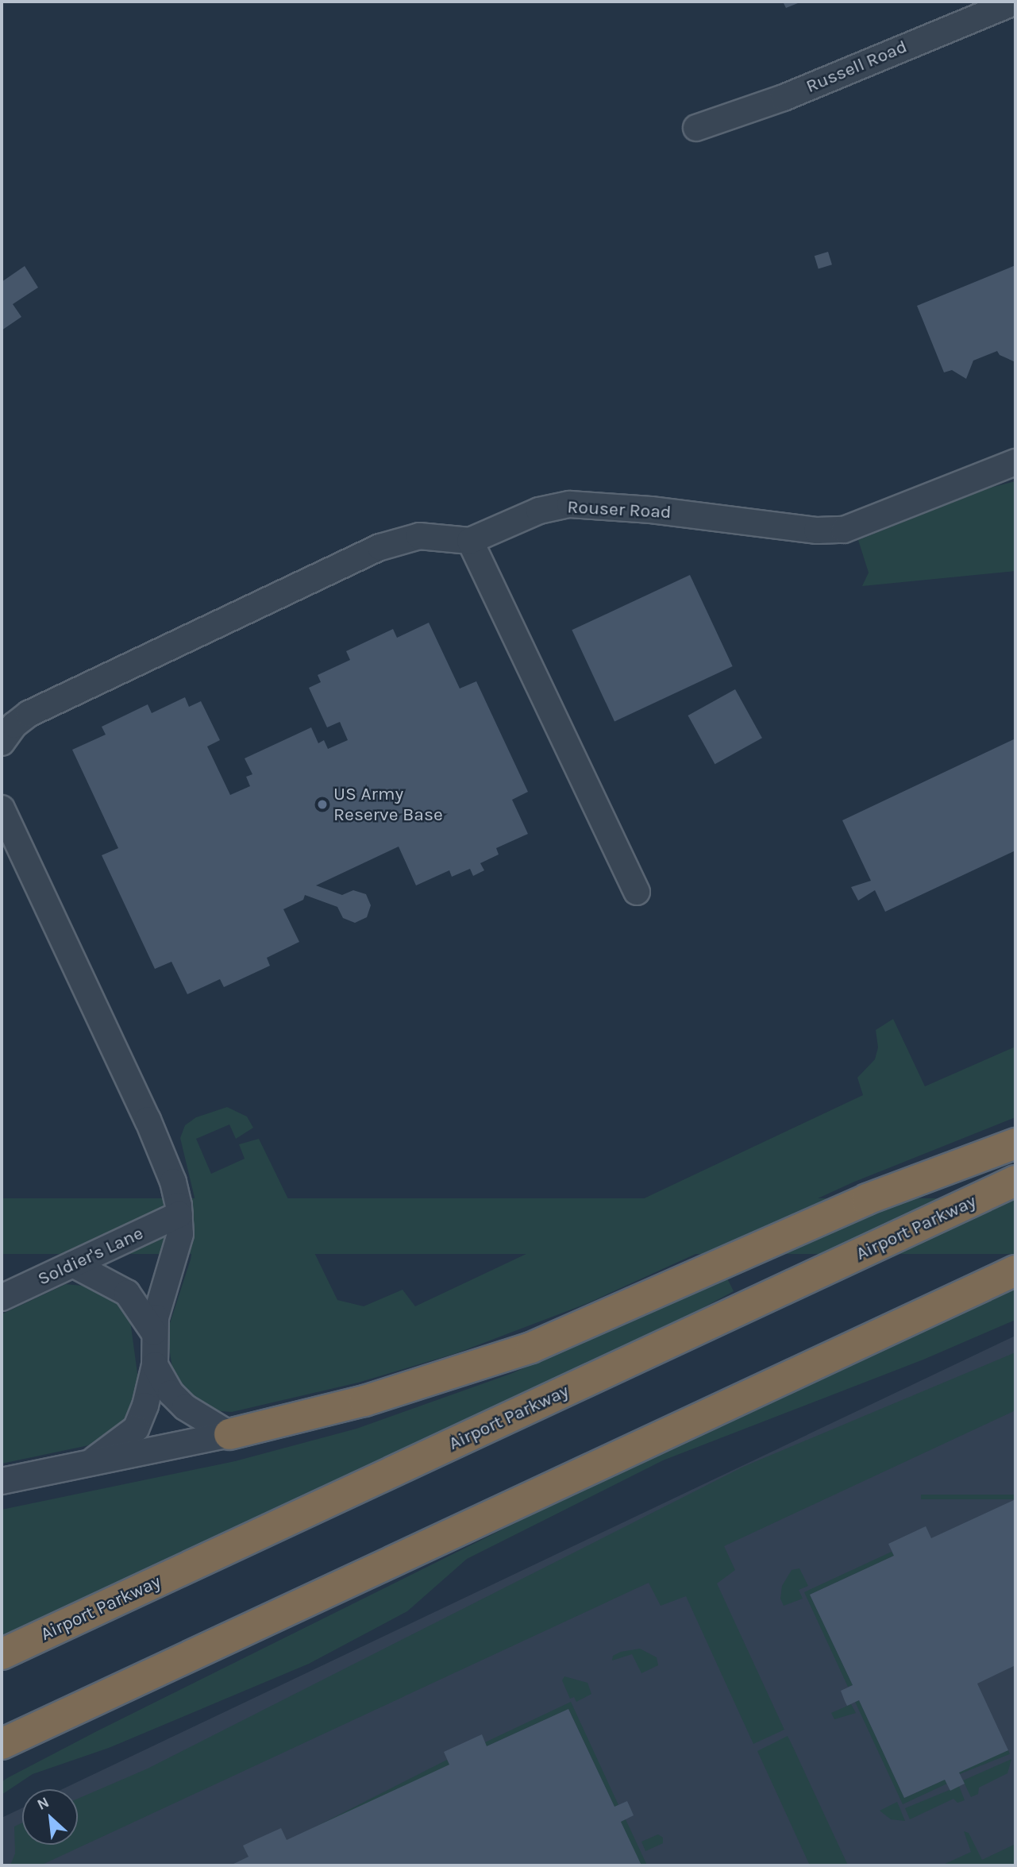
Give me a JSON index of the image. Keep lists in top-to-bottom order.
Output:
{
  "streets": {
    "highway": ["Airport Parkway"],
    "street": ["Russell Road", "Rouser Road", "Soldier's Lane"]
  },
  "places": ["US Army Reserve Base"],
  "north": "top left"
}
